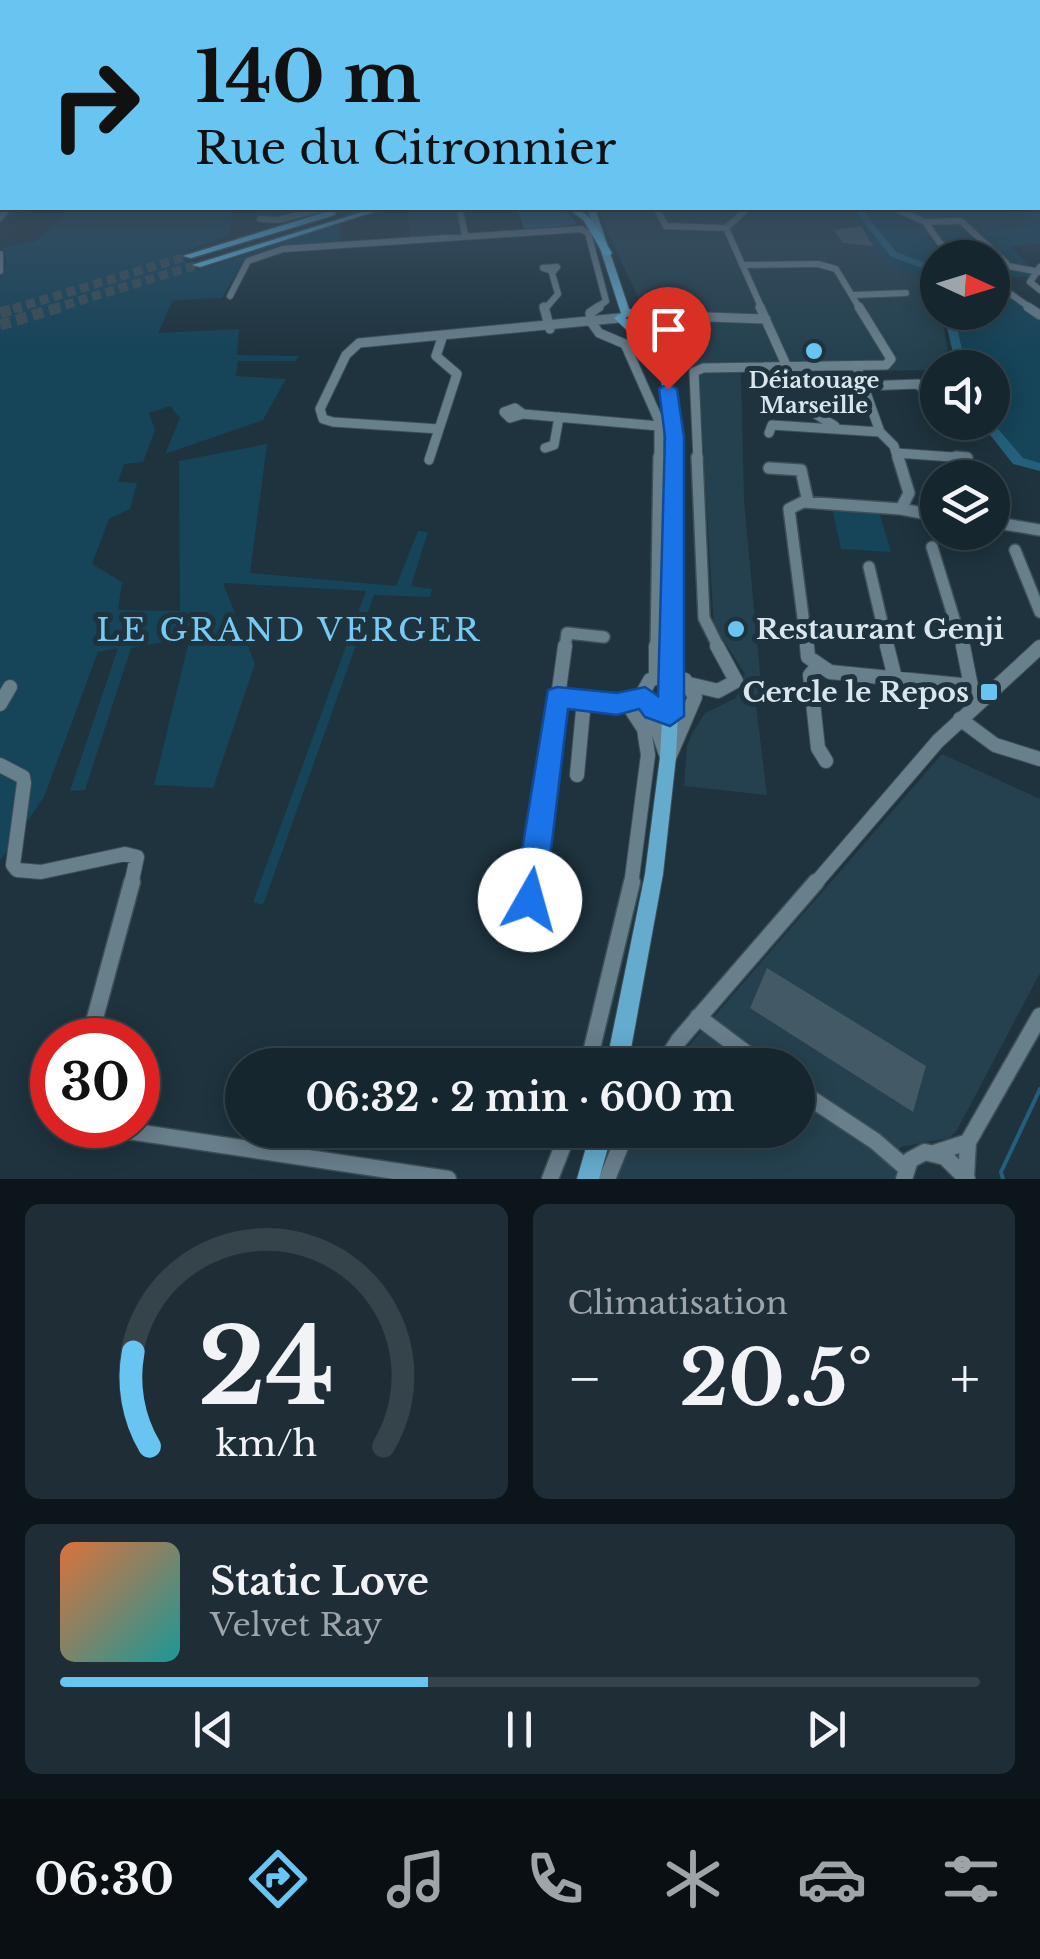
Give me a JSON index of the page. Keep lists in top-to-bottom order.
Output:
{
  "districts": ["LE GRAND VERGER"],
  "places": {
    "other": ["Déiatouage Marseille", "Restaurant Genji"],
    "transit": ["Cercle le Repos"]
  },
  "north": "right",
  "page": {
    "turn": ["140 m", "Rue du Citronnier"],
    "limit": "30",
    "trip": "06:32 · 2 min · 600 m",
    "tile": "Climatisation",
    "heat": ["−", "20.5°", "+"],
    "song": ["Static Love", "Velvet Ray"],
    "tabs": "06:30",
    "gauge": ["24", "km/h"]
  }
}
